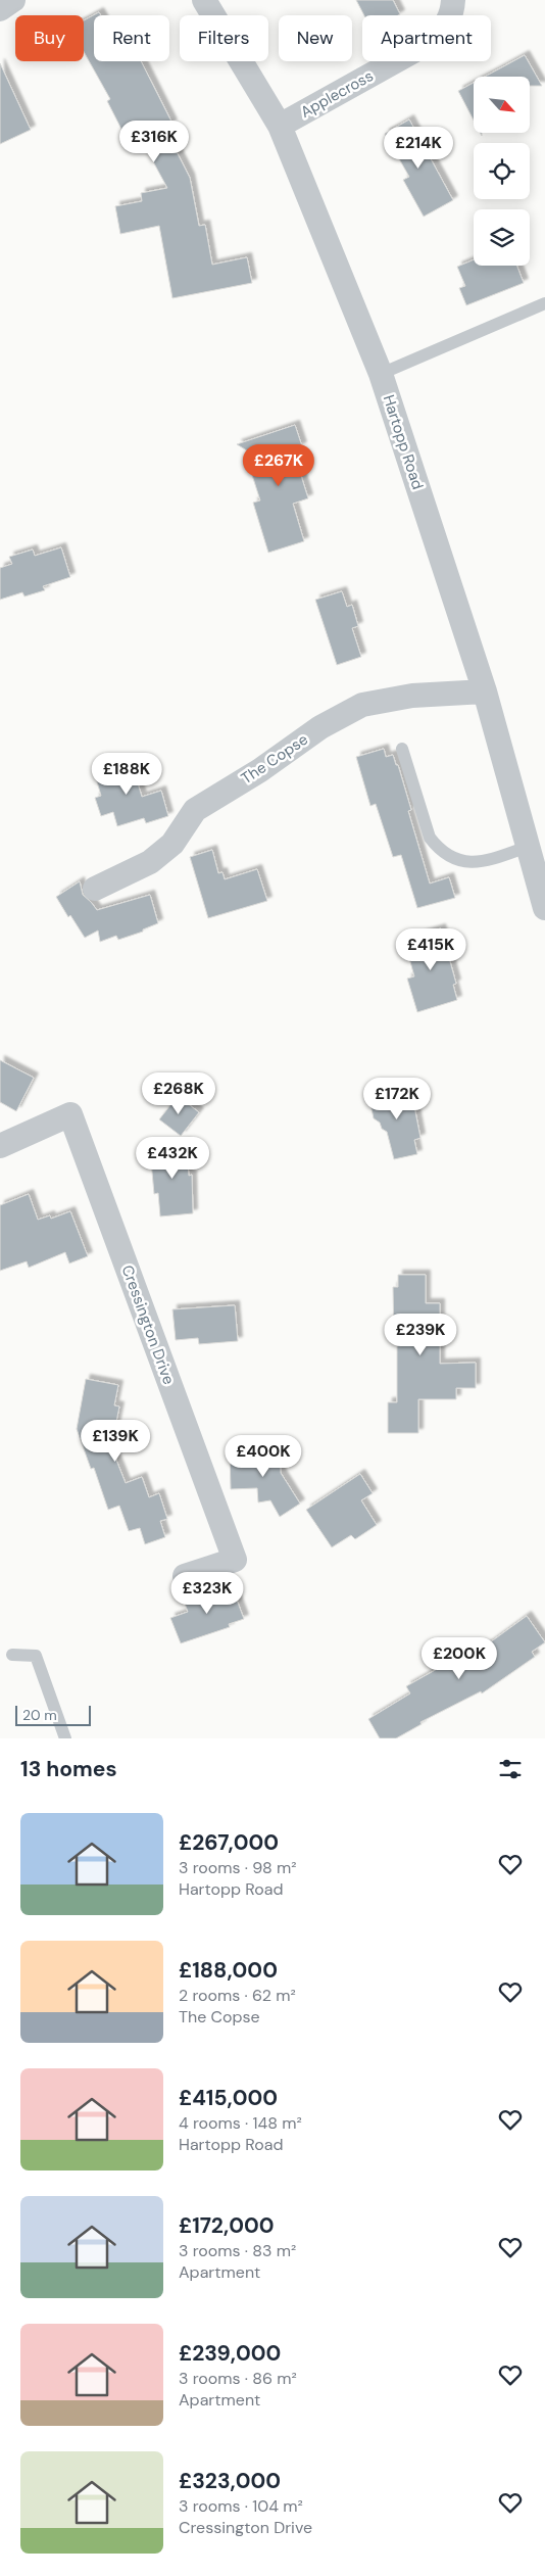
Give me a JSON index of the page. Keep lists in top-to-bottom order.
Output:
{
  "streets": {
    "street": [
      "Applecross",
      "Hartopp Road",
      "The Copse",
      "Cressington Drive"
    ]
  },
  "crossings": [
    ["Applecross", "Hartopp Road"],
    ["Hartopp Road", "The Copse"]
  ],
  "scale_bar": "20 m",
  "north": "bottom right",
  "page": {
    "chip": [
      "Buy",
      "Rent",
      "Filters",
      "New",
      "Apartment"
    ],
    "price": [
      "£316K",
      "£214K",
      "£267K",
      "£188K",
      "£415K",
      "£268K",
      "£172K",
      "£432K",
      "£239K",
      "£139K",
      "£400K",
      "£323K",
      "£200K"
    ],
    "scale": "20 m",
    "heading": "13 homes",
    "list": [
      {
        "name": "£267,000",
        "note": "3 rooms · 98 m² · Hartopp Road"
      },
      {
        "name": "£188,000",
        "note": "2 rooms · 62 m² · The Copse"
      },
      {
        "name": "£415,000",
        "note": "4 rooms · 148 m² · Hartopp Road"
      },
      {
        "name": "£172,000",
        "note": "3 rooms · 83 m² · Apartment"
      },
      {
        "name": "£239,000",
        "note": "3 rooms · 86 m² · Apartment"
      },
      {
        "name": "£323,000",
        "note": "3 rooms · 104 m² · Cressington Drive"
      }
    ]
  }
}
